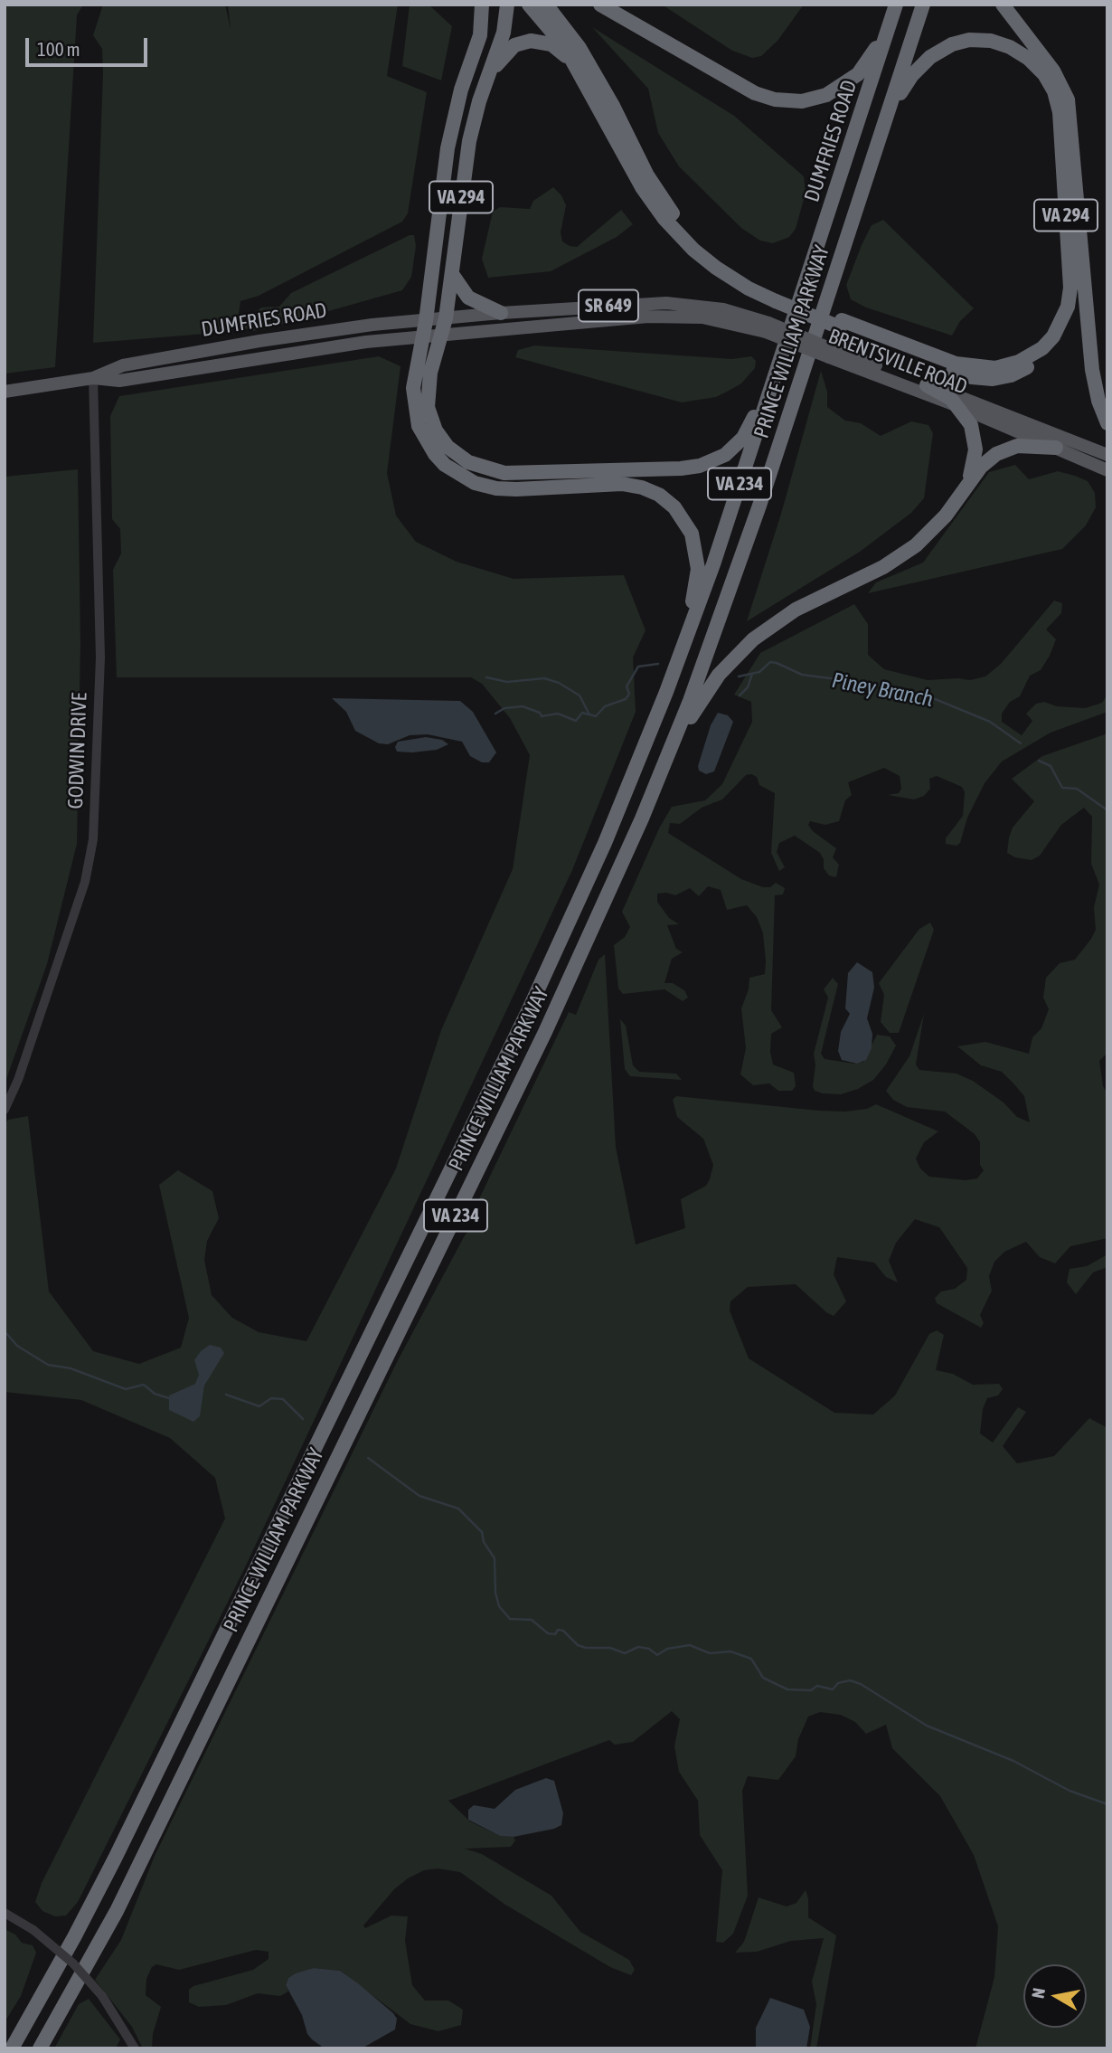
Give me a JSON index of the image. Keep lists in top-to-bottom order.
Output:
{
  "streets": {
    "highway": [
      "DUMFRIES ROAD",
      "VA 294",
      "PRINCE WILLIAM PARKWAY",
      "VA 234"
    ],
    "main road": ["SR 649", "BRENTSVILLE ROAD"],
    "street": ["GODWIN DRIVE"]
  },
  "crossings": [
    ["DUMFRIES ROAD", "VA 294"],
    ["DUMFRIES ROAD", "PRINCE WILLIAM PARKWAY"],
    ["DUMFRIES ROAD", "BRENTSVILLE ROAD"],
    ["DUMFRIES ROAD", "GODWIN DRIVE"],
    ["VA 294", "PRINCE WILLIAM PARKWAY"],
    ["VA 294", "BRENTSVILLE ROAD"],
    ["VA 294", "VA 234"],
    ["PRINCE WILLIAM PARKWAY", "VA 234"]
  ],
  "water": ["Piney Branch"],
  "scale_bar": "100 m",
  "north": "left"
}
